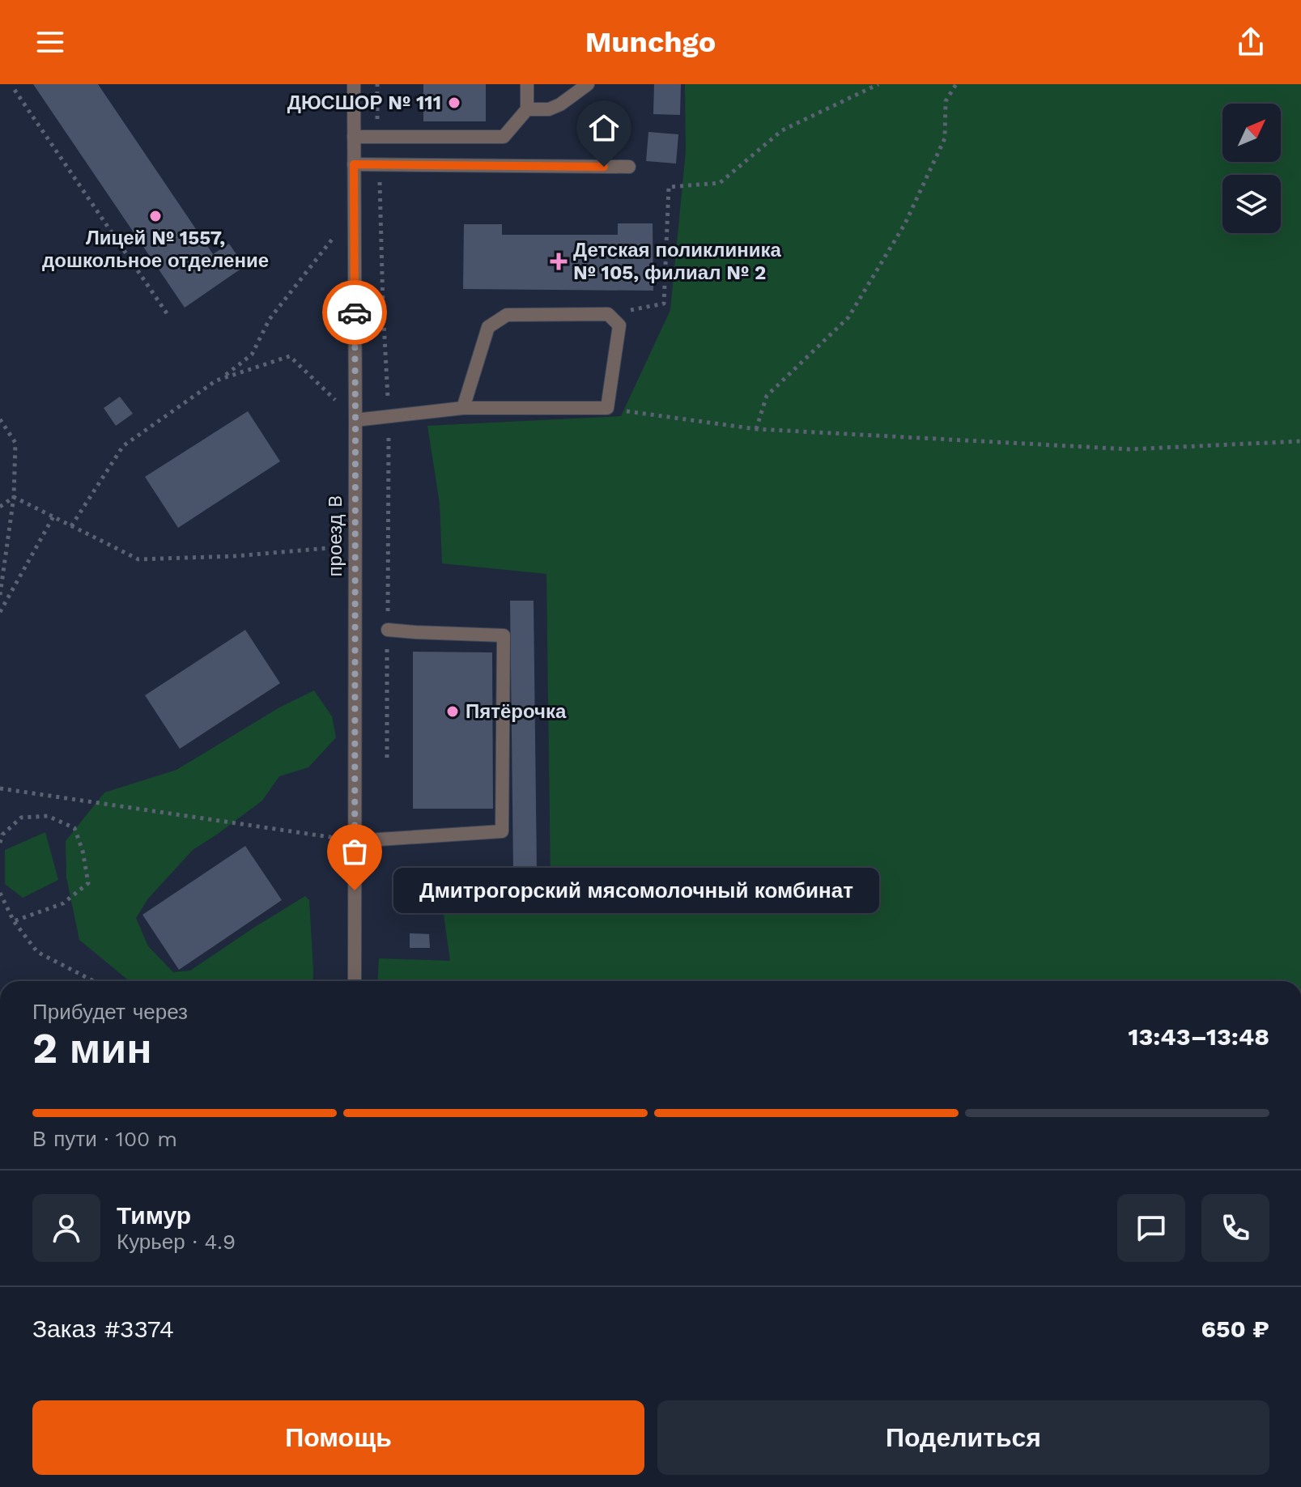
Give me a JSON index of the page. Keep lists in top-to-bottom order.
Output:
{
  "streets": {
    "lane": ["проезд B"]
  },
  "places": {
    "other": [
      "ДЮСШОР № 111",
      "Лицей № 1557, дошкольное отделение",
      "Пятёрочка",
      "Дмитрогорский мясомолочный комбинат"
    ],
    "health": ["Детская поликлиника № 105, филиал № 2"]
  },
  "north": "top right",
  "page": {
    "header": "Munchgo",
    "bubble": "Дмитрогорский мясомолочный комбинат",
    "heading": ["2 мин", "Прибудет через", "13:43–13:48"],
    "panel": [
      "Тимур",
      "Курьер · 4.9",
      "Заказ #3374",
      "650 ₽"
    ],
    "bar": "В пути · 100 m",
    "buttons": ["Помощь", "Поделиться"]
  }
}
